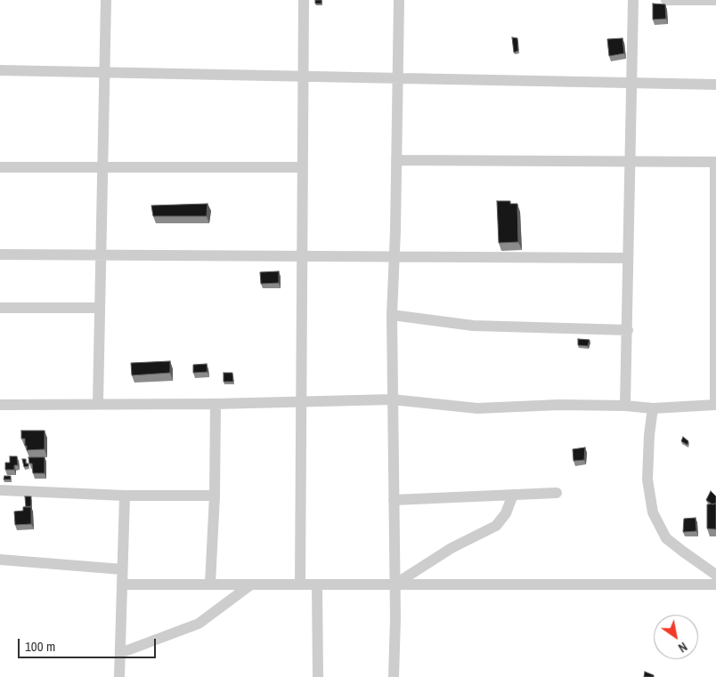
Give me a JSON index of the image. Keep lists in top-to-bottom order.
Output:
{
  "scale_bar": "100 m",
  "north": "bottom right"
}
